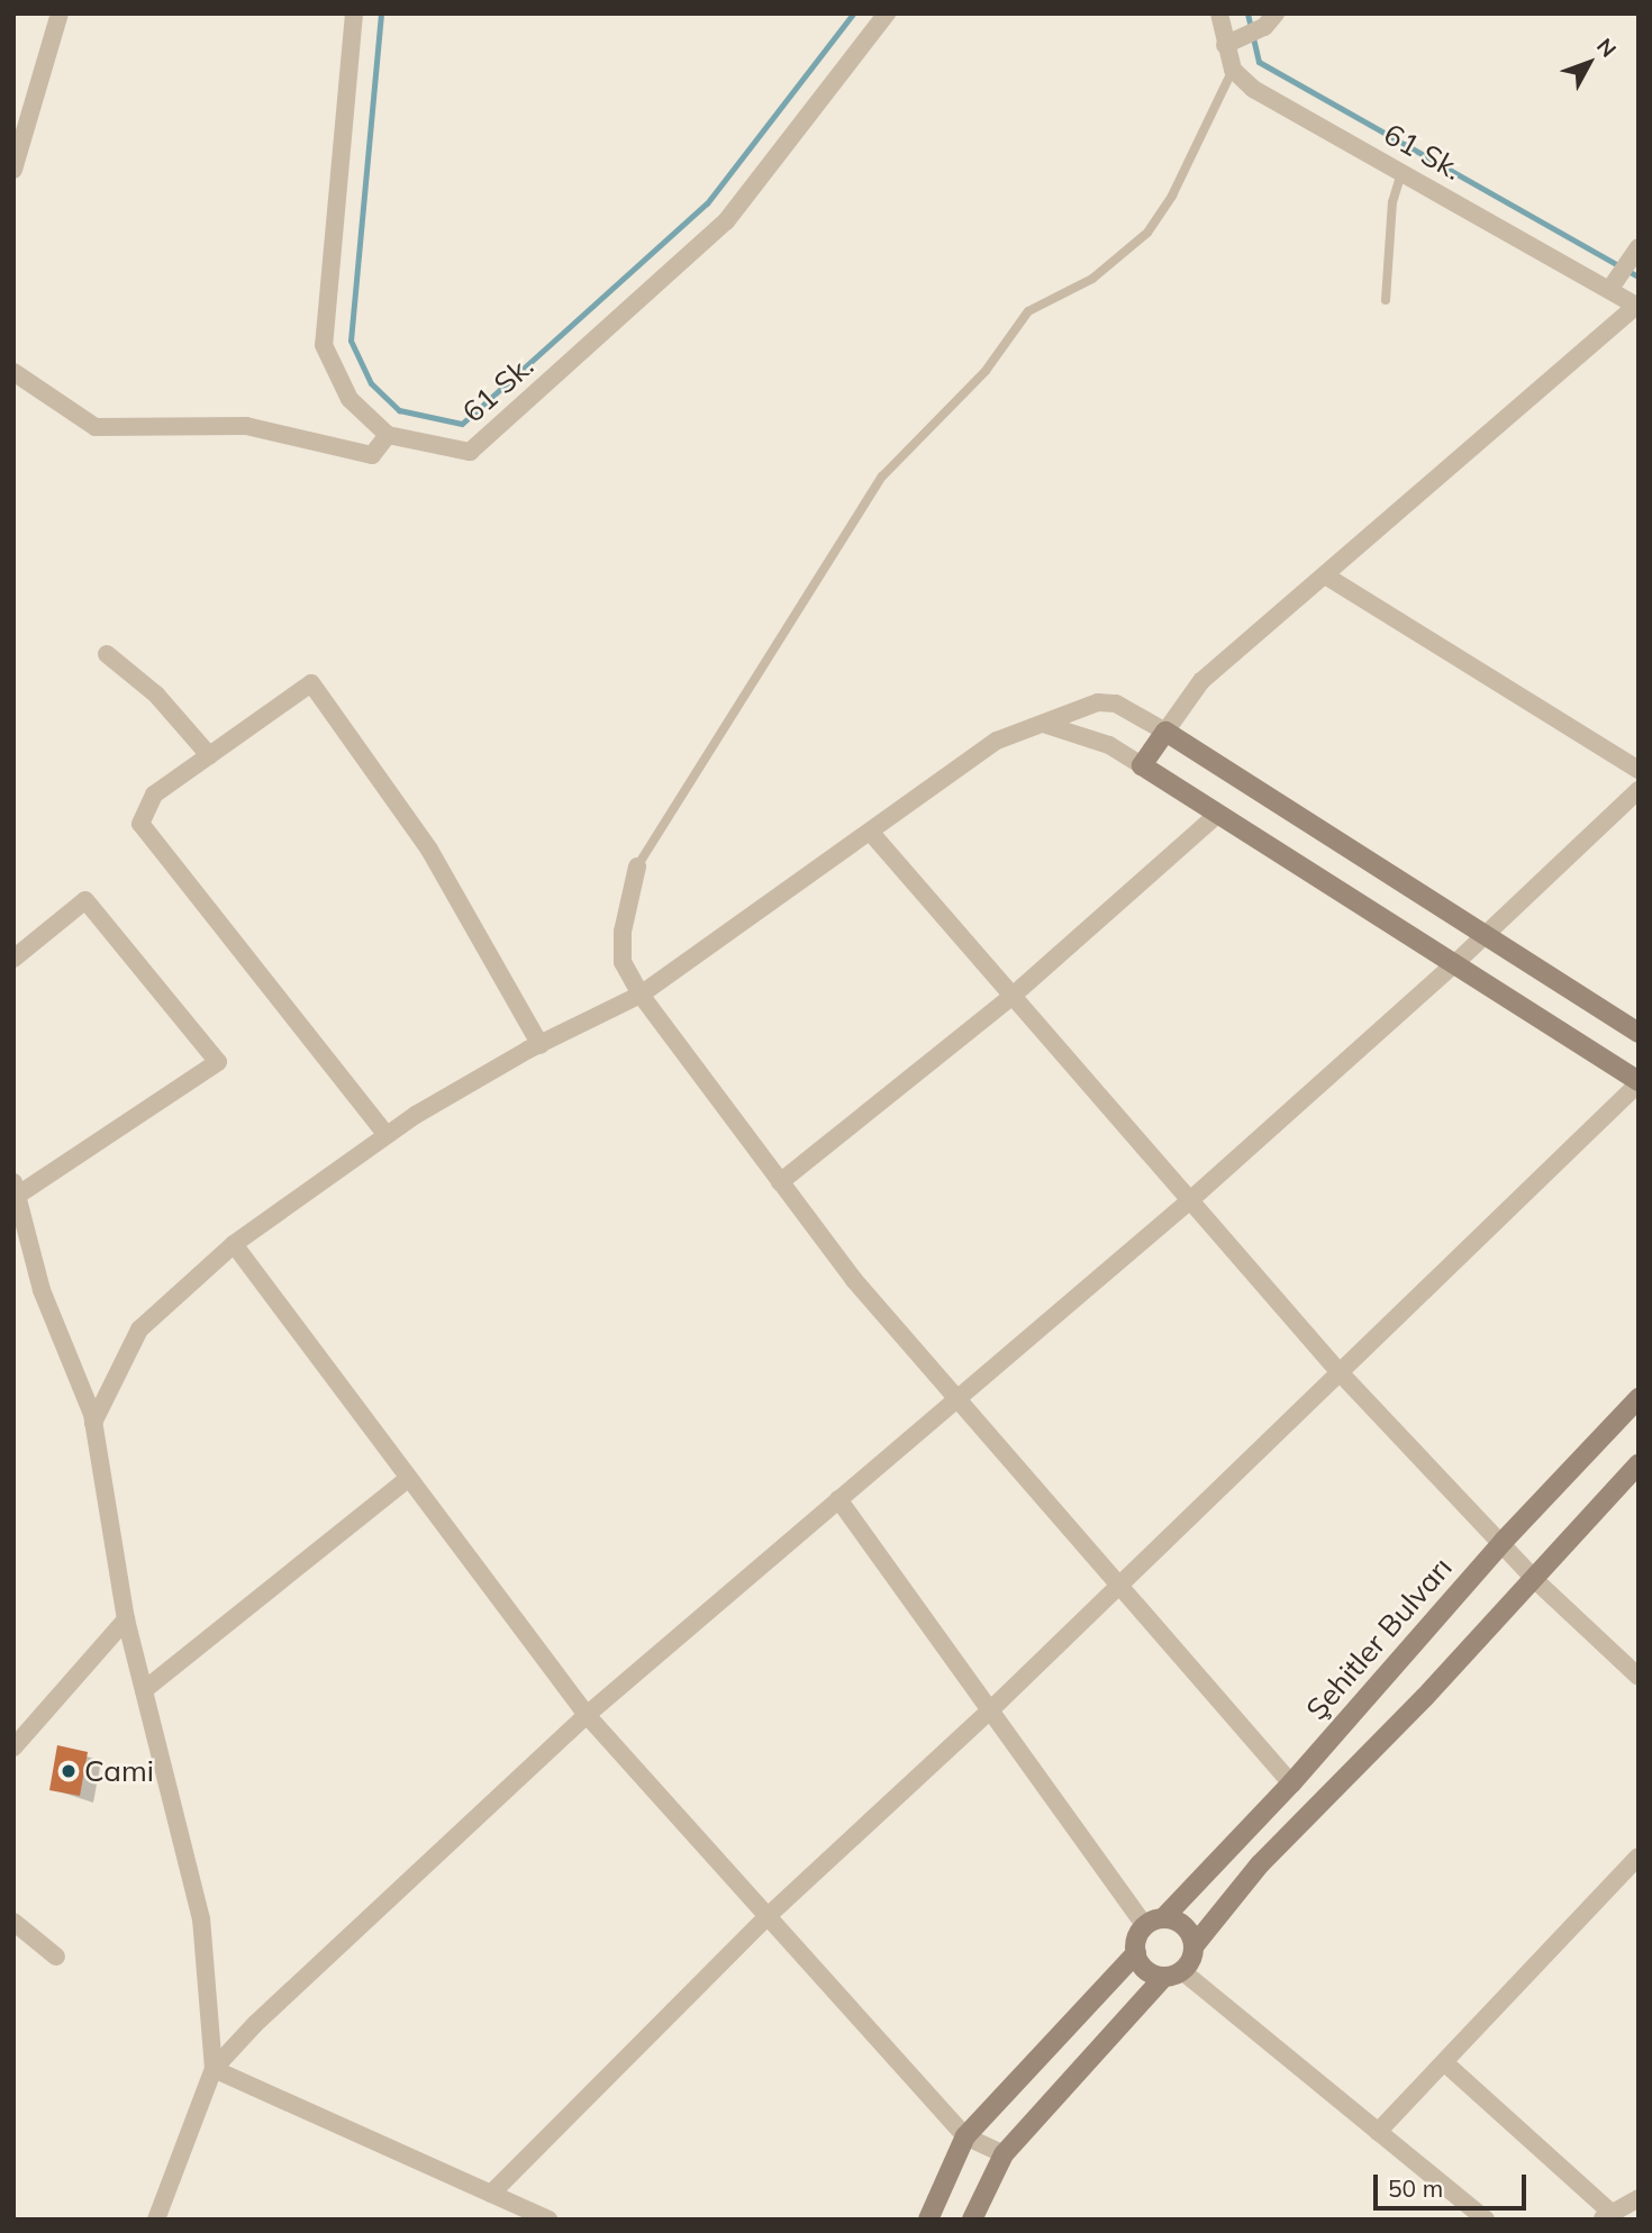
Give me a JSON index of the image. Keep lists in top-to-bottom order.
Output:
{
  "streets": {
    "main road": ["Şehitler Bulvarı"],
    "street": ["61 Sk."]
  },
  "places": ["Cami"],
  "scale_bar": "50 m",
  "north": "top right"
}
